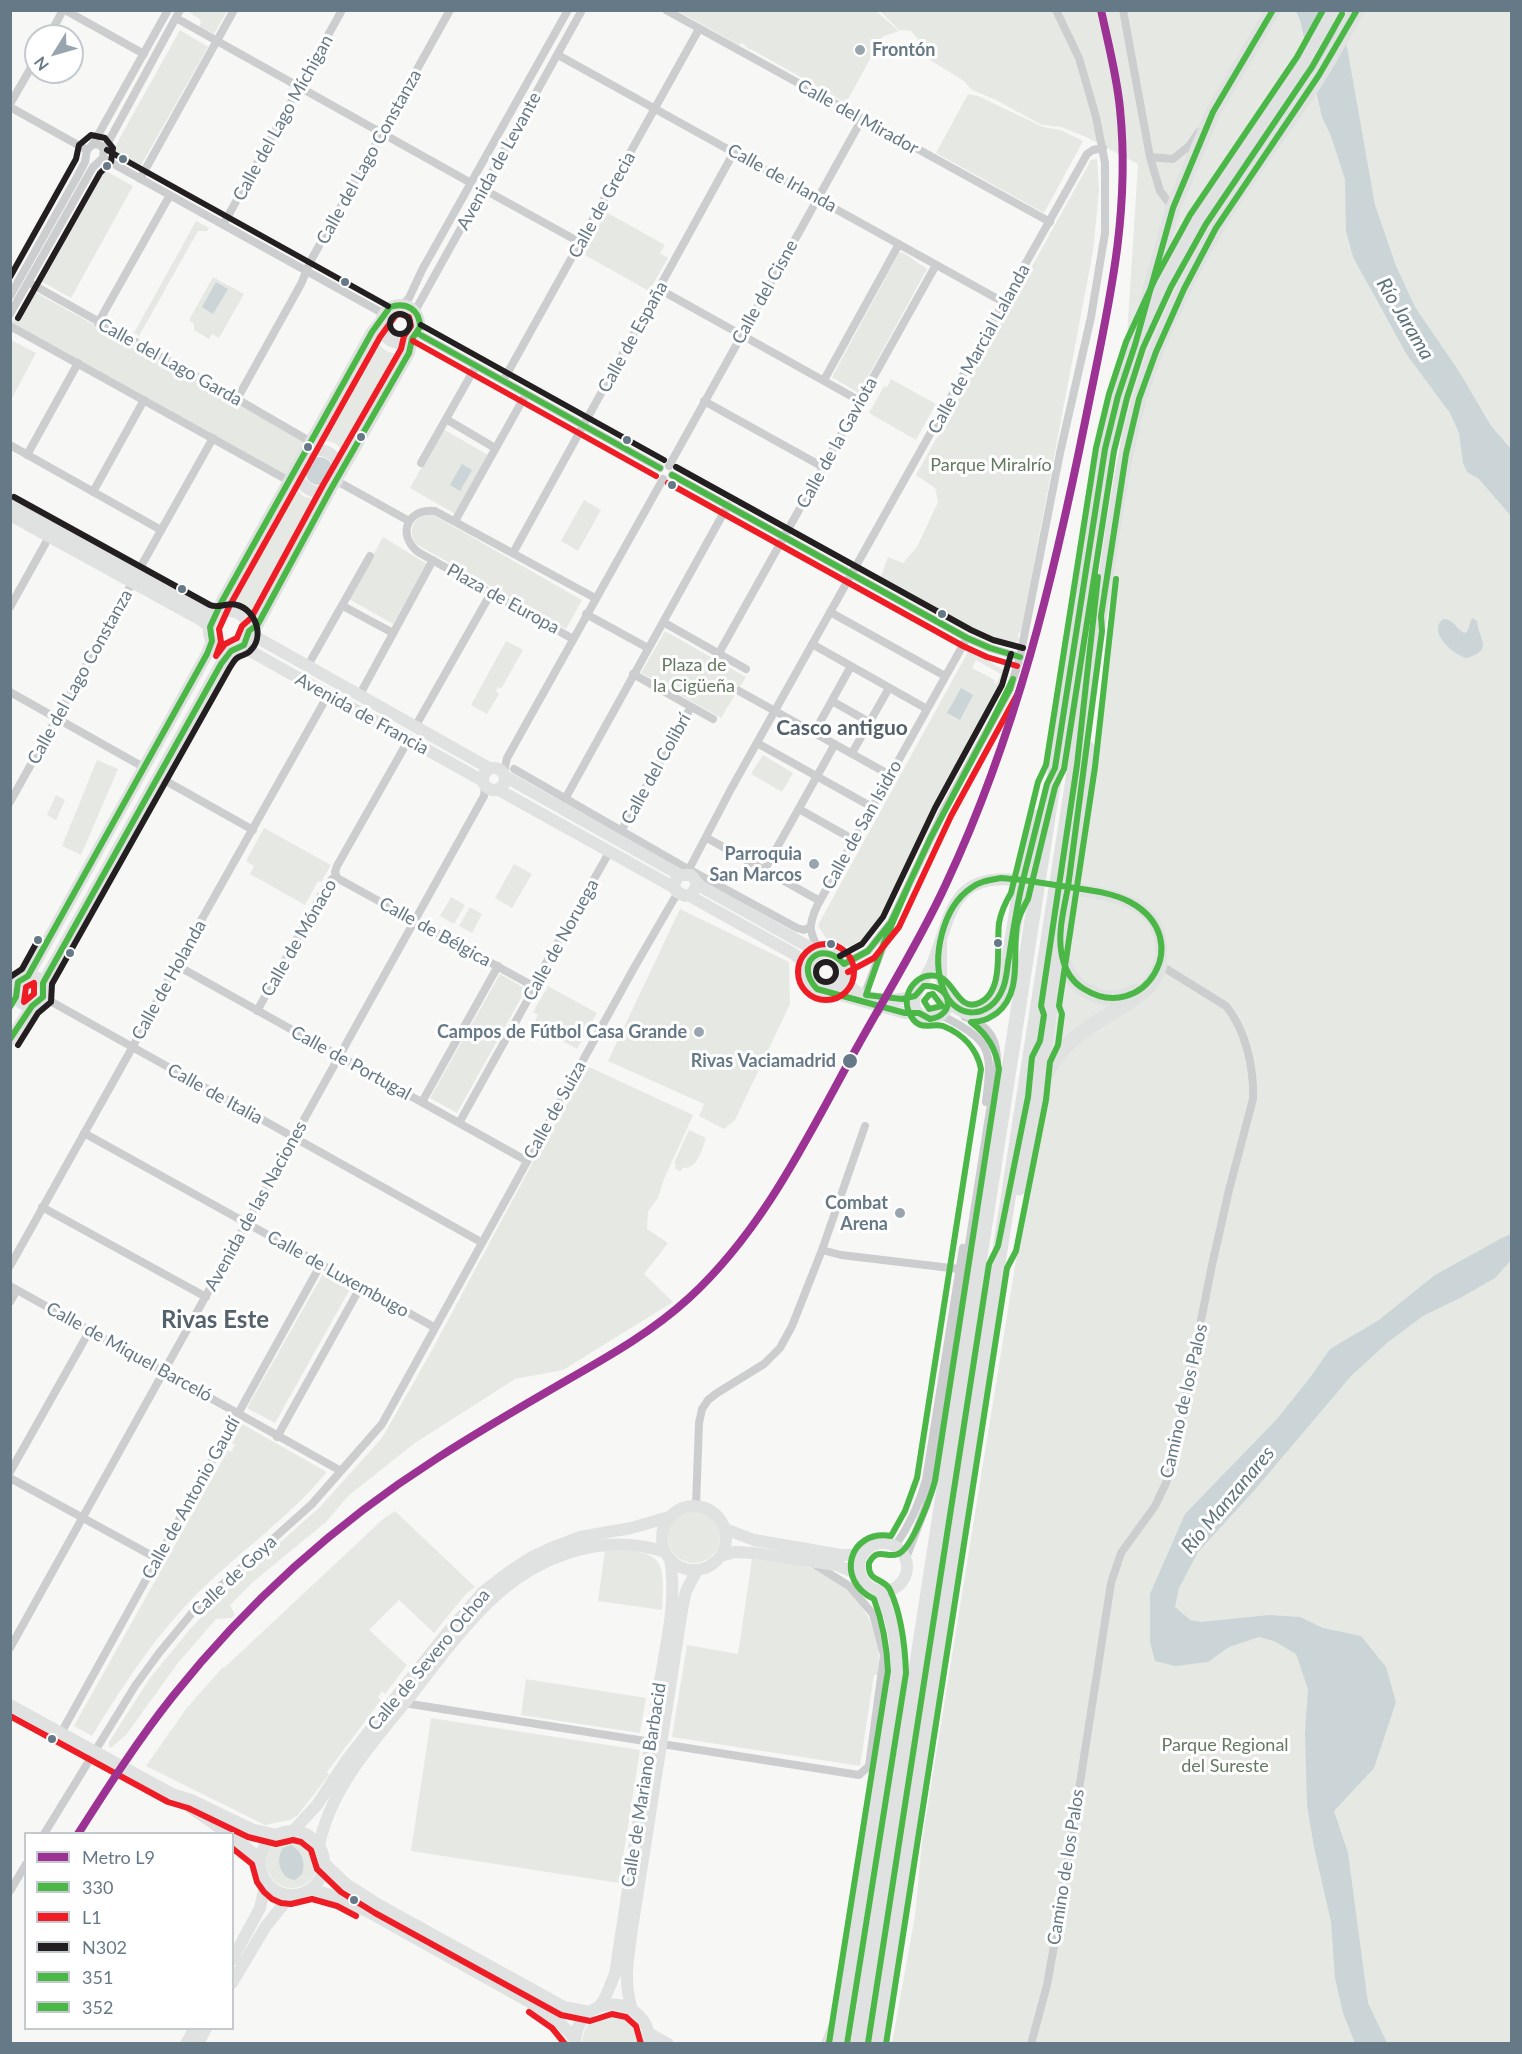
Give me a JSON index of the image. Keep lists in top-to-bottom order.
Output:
{
  "streets": {
    "street": [
      "Calle del Mirador",
      "Calle del Lago Míchigan",
      "Calle del Lago Constanza",
      "Avenida de Levante",
      "Calle de Irlanda",
      "Calle de Grecia",
      "Calle del Cisne",
      "Calle de España",
      "Calle de Marcial Lalanda",
      "Calle del Lago Garda",
      "Calle de la Gaviota",
      "Plaza de Europa",
      "Avenida de Francia",
      "Calle del Colibrí",
      "Calle de San Isidro",
      "Calle de Bélgica",
      "Calle de Mónaco",
      "Calle de Noruega",
      "Calle de Holanda",
      "Calle de Portugal",
      "Calle de Italia",
      "Calle de Suiza",
      "Avenida de las Naciones",
      "Calle de Luxembugo",
      "Calle de Miquel Barceló",
      "Camino de los Palos",
      "Calle de Antonio Gaudí",
      "Calle de Goya",
      "Calle de Severo Ochoa",
      "Calle de Mariano Barbacid"
    ]
  },
  "crossings": [
    ["Calle del Mirador", "Calle de Grecia"],
    ["Calle del Mirador", "Calle del Cisne"],
    ["Calle del Mirador", "Calle de Marcial Lalanda"],
    ["Calle del Lago Constanza", "Calle del Lago Garda"],
    ["Avenida de Levante", "Calle de Irlanda"],
    ["Calle de Irlanda", "Calle de Grecia"],
    ["Calle de Irlanda", "Calle del Cisne"],
    ["Calle de Irlanda", "Calle de España"],
    ["Calle de Irlanda", "Calle de Marcial Lalanda"],
    ["Calle de Irlanda", "Calle de la Gaviota"],
    ["Calle de Marcial Lalanda", "Avenida de Francia"],
    ["Plaza de Europa", "Avenida de Francia"],
    ["Avenida de Francia", "Calle de Mónaco"],
    ["Avenida de Francia", "Calle de Noruega"],
    ["Avenida de Francia", "Calle de Holanda"],
    ["Avenida de Francia", "Calle de Suiza"],
    ["Avenida de Francia", "Avenida de las Naciones"],
    ["Calle de Bélgica", "Calle de Mónaco"],
    ["Calle de Bélgica", "Calle de Noruega"],
    ["Calle de Bélgica", "Avenida de las Naciones"],
    ["Calle de Mónaco", "Calle de Portugal"],
    ["Calle de Noruega", "Calle de Portugal"],
    ["Calle de Holanda", "Calle de Portugal"],
    ["Calle de Holanda", "Calle de Italia"],
    ["Calle de Holanda", "Calle de Luxembugo"],
    ["Calle de Portugal", "Calle de Suiza"],
    ["Calle de Portugal", "Avenida de las Naciones"],
    ["Calle de Italia", "Calle de Suiza"],
    ["Calle de Italia", "Avenida de las Naciones"],
    ["Calle de Suiza", "Calle de Luxembugo"],
    ["Calle de Suiza", "Calle de Goya"],
    ["Avenida de las Naciones", "Calle de Luxembugo"],
    ["Avenida de las Naciones", "Calle de Miquel Barceló"],
    ["Calle de Luxembugo", "Calle de Antonio Gaudí"],
    ["Calle de Luxembugo", "Calle de Goya"],
    ["Calle de Miquel Barceló", "Calle de Antonio Gaudí"],
    ["Calle de Miquel Barceló", "Calle de Goya"],
    ["Calle de Severo Ochoa", "Calle de Mariano Barbacid"]
  ],
  "districts": ["Casco antiguo", "Rivas Este"],
  "water": ["Río Jarama", "Río Manzanares"],
  "parks": ["Parque Miralrío", "Plaza de la Cigüeña", "Parque Regional del Sureste"],
  "places": [
    "Frontón",
    "Parroquia San Marcos",
    "Campos de Fútbol Casa Grande",
    "Rivas Vaciamadrid",
    "Combat Arena"
  ],
  "lines": [
    "metro line L9",
    "transit line 330",
    "transit line 352",
    "transit line 351",
    "transit line N302",
    "transit line L1"
  ],
  "legend": [
    "Metro L9",
    "330",
    "L1",
    "N302",
    "351",
    "352"
  ],
  "north": "bottom left"
}
